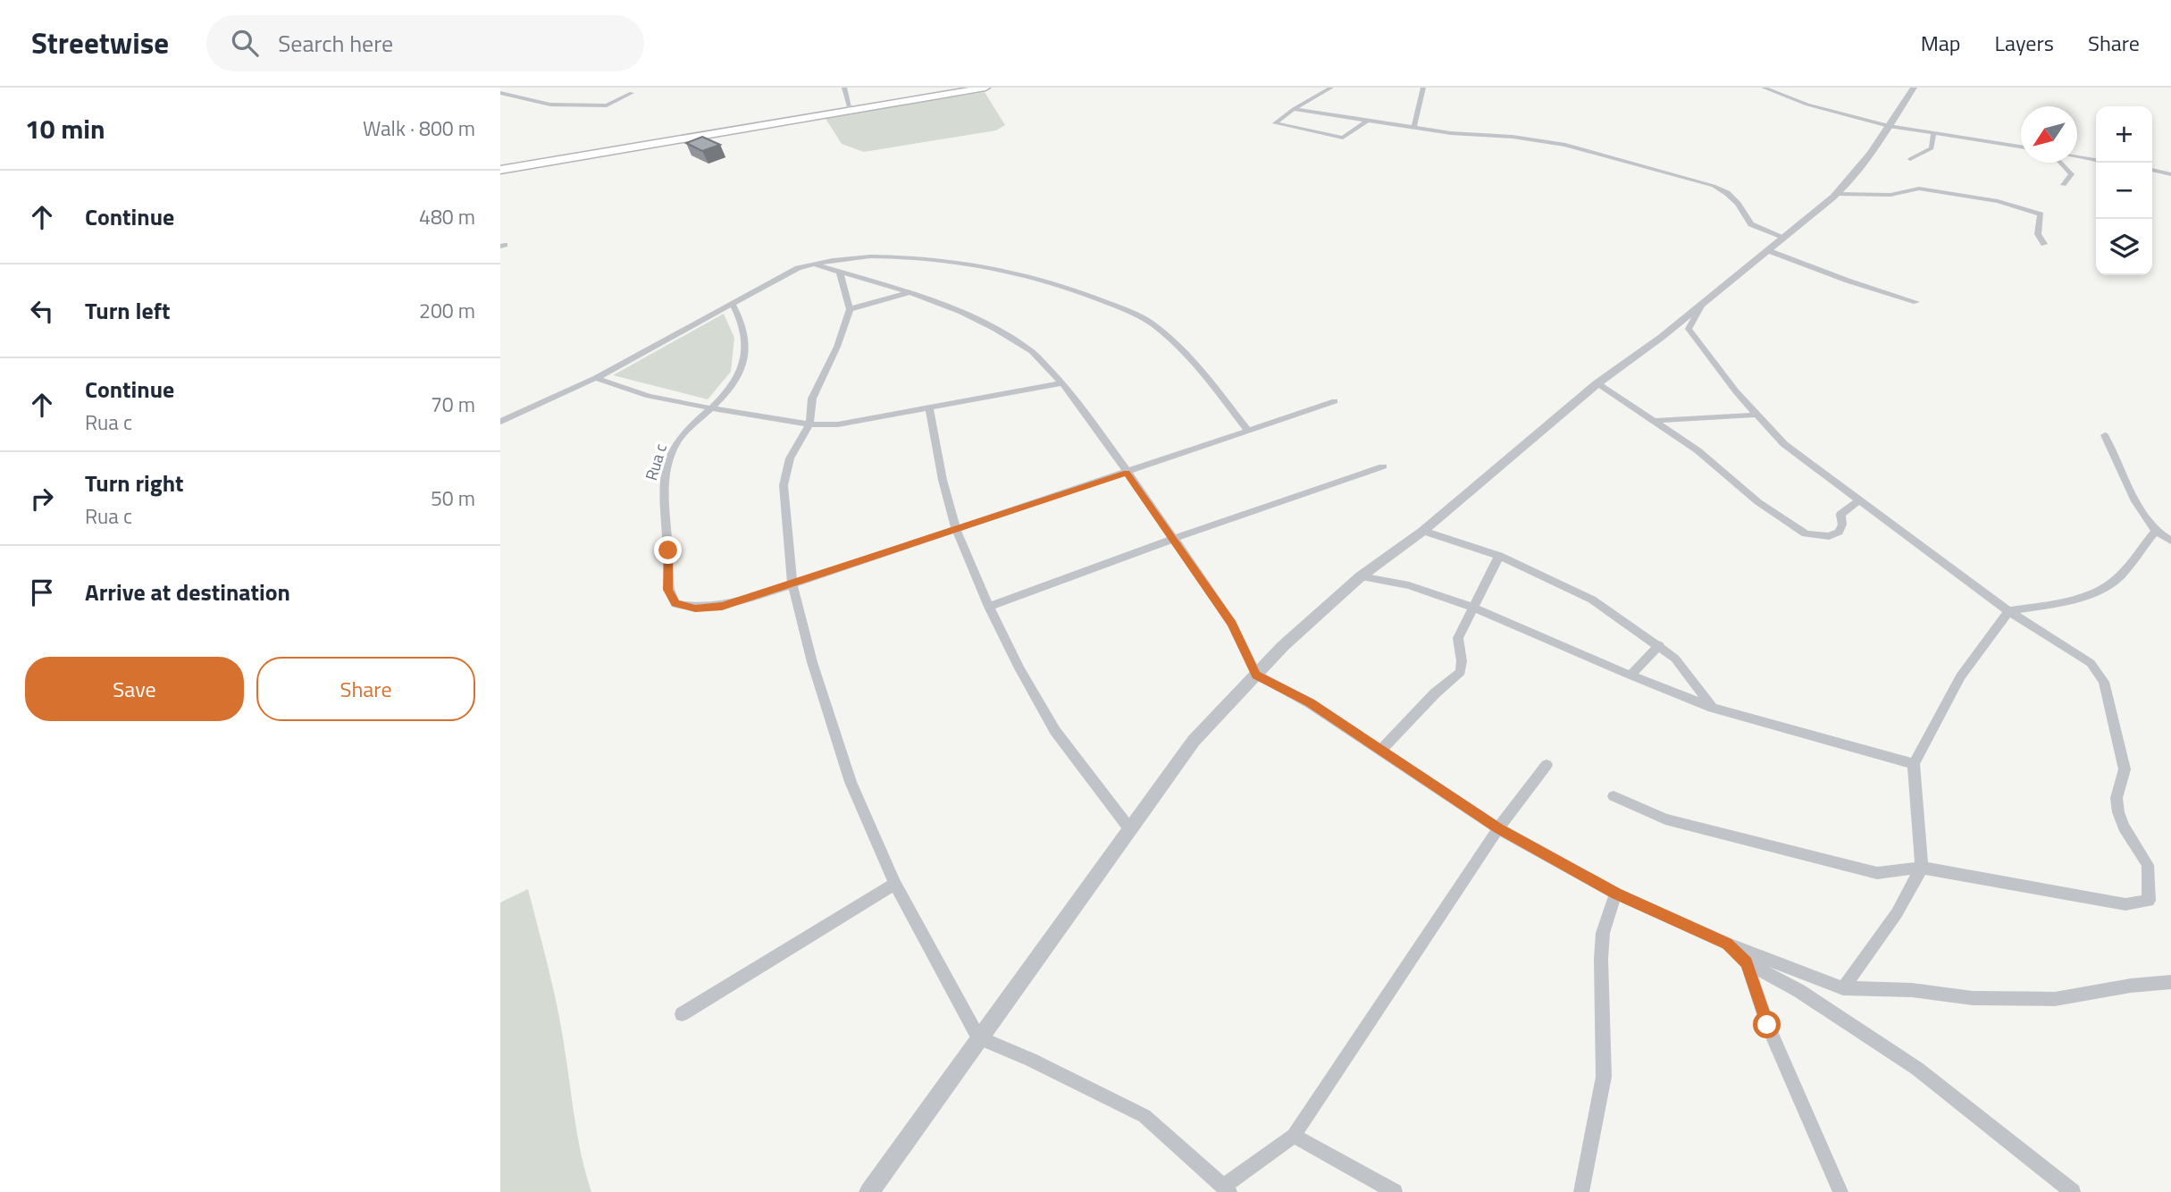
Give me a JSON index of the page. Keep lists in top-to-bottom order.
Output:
{
  "streets": {
    "street": ["Rua c"]
  },
  "north": "bottom left",
  "page": {
    "header": "Streetwise",
    "search": "Search here",
    "nav": ["Map", "Layers", "Share"],
    "heading": ["10 min", "Walk · 800 m"],
    "map_buttons": ["+", "−"],
    "list": [
      ["Continue", "480 m"],
      ["Turn left", "200 m"],
      ["Continue", "Rua c", "70 m"],
      ["Turn right", "Rua c", "50 m"],
      "Arrive at destination"
    ],
    "buttons": ["Save", "Share"]
  }
}
